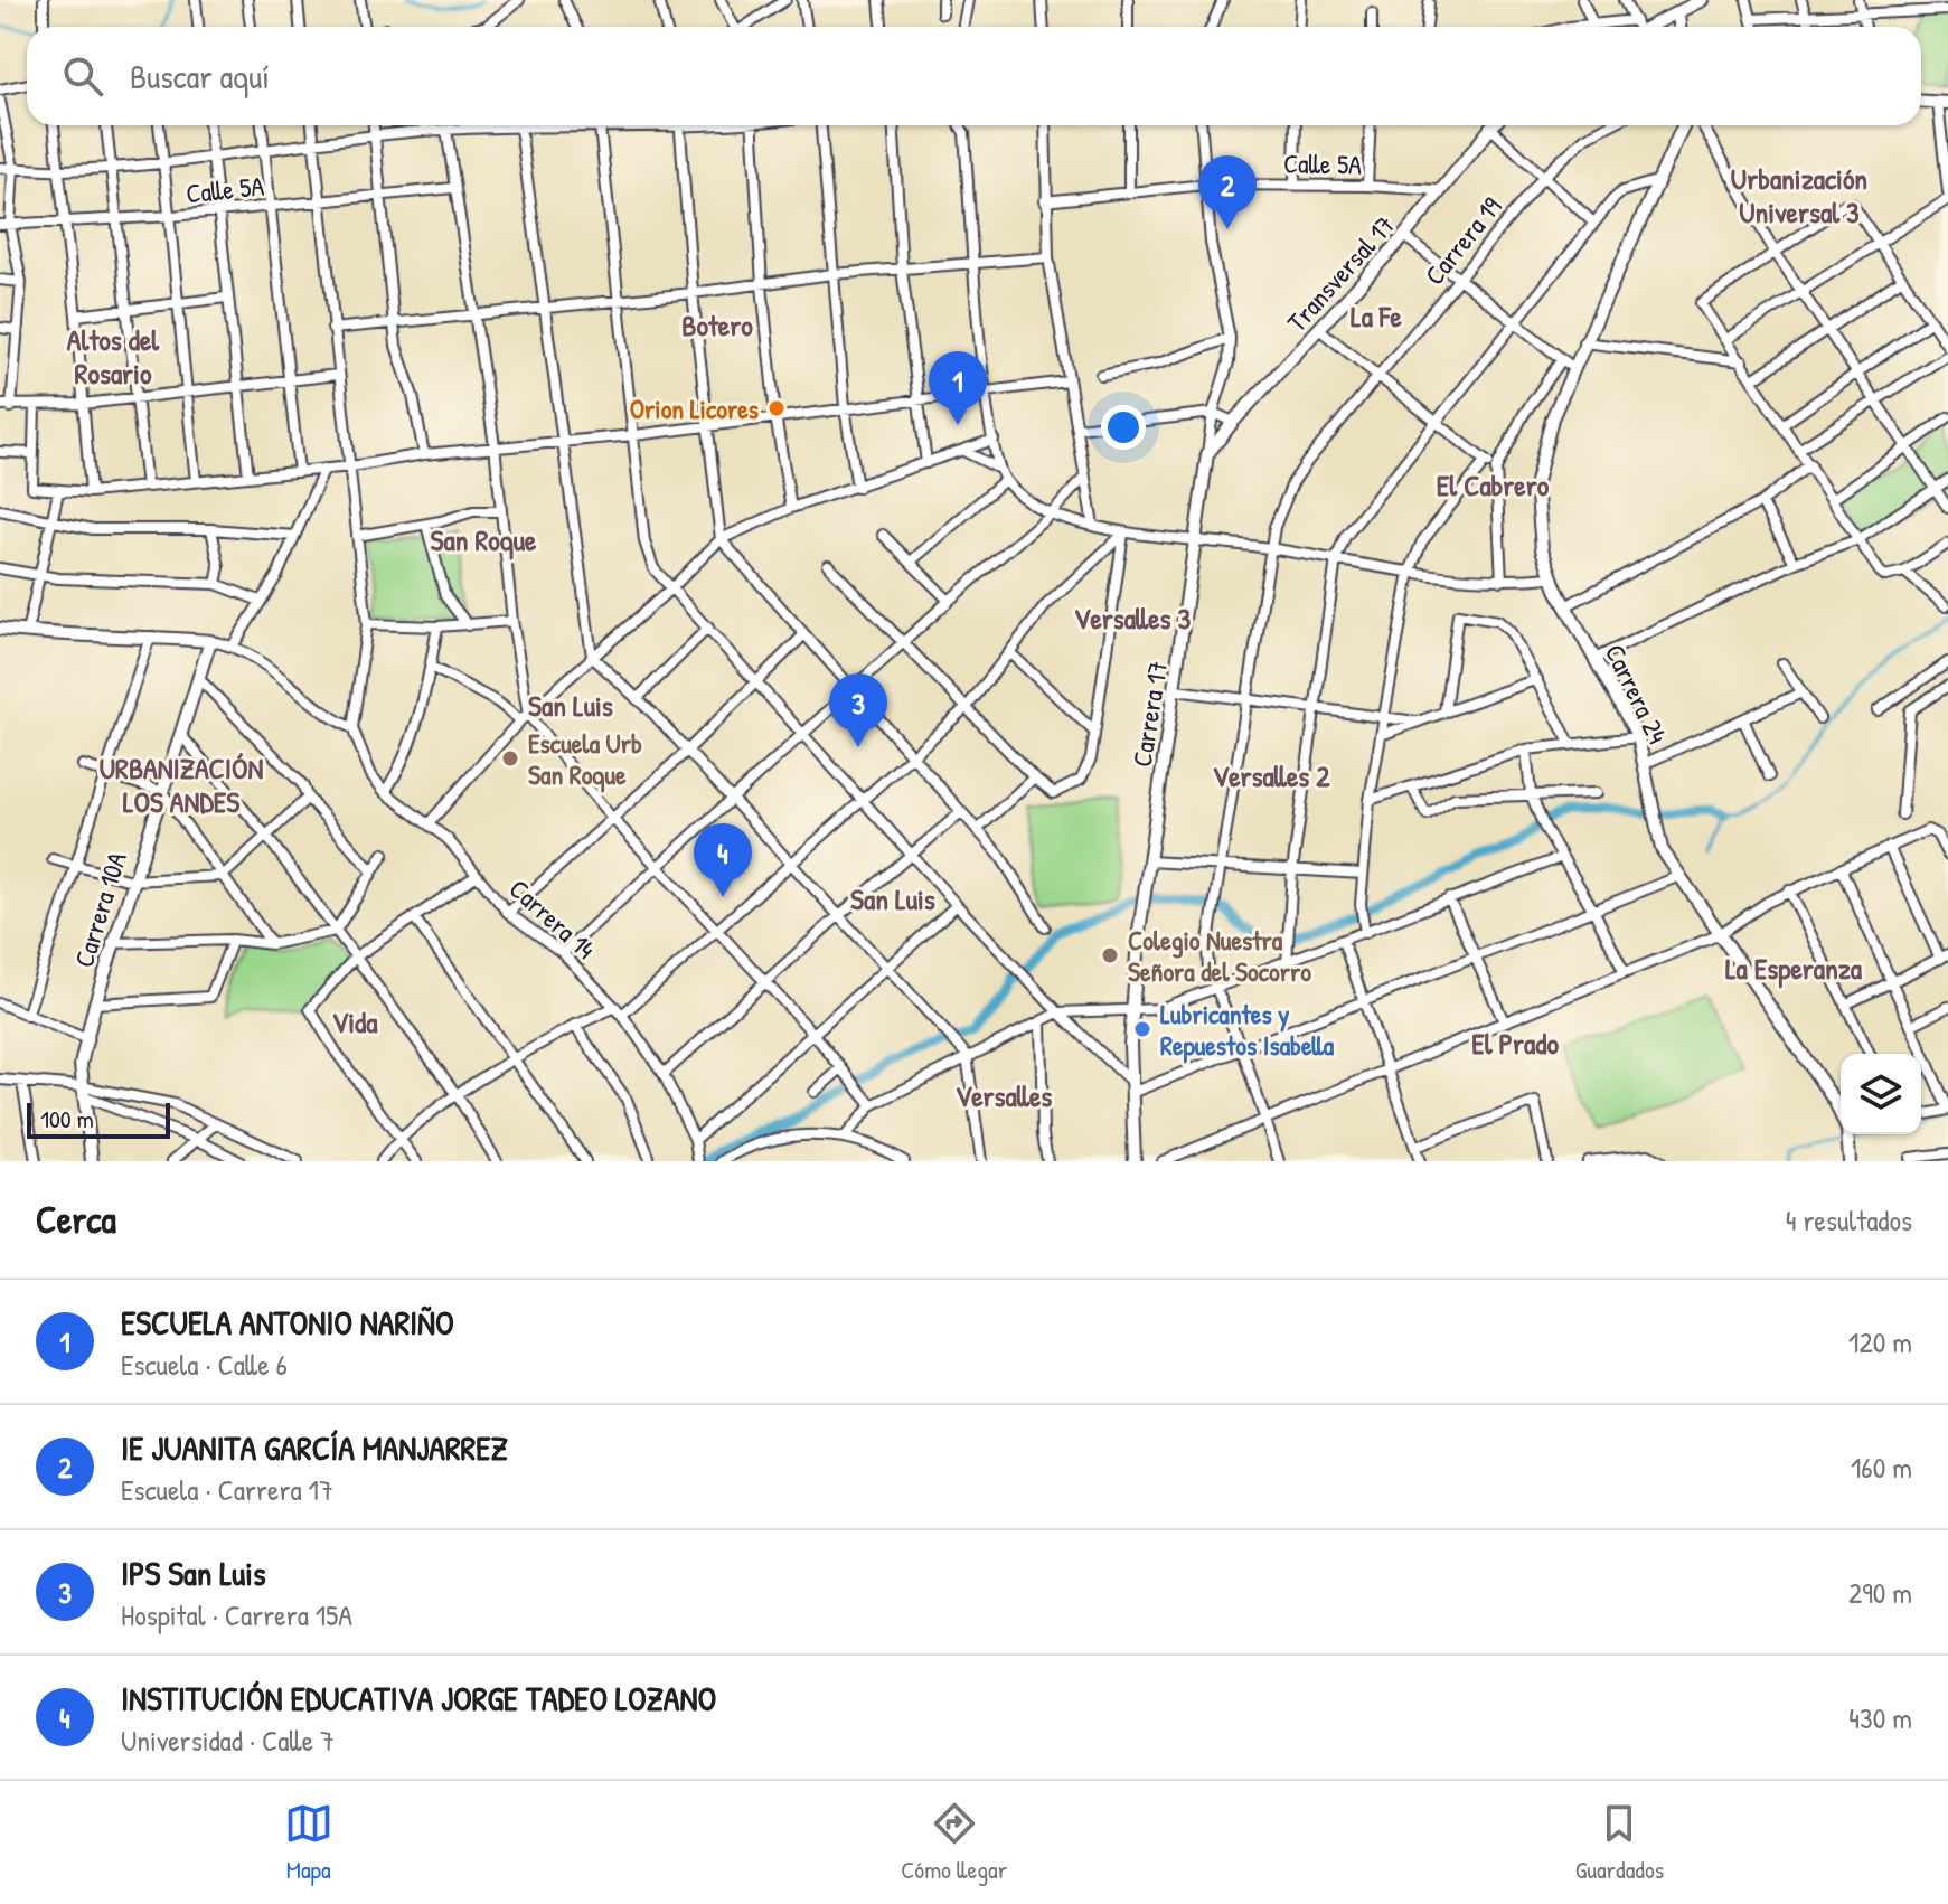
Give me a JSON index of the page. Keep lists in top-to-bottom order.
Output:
{
  "streets": {
    "street": [
      "Calle 5A",
      "Carrera 19",
      "Transversal 17",
      "Carrera 24",
      "Carrera 17",
      "Carrera 10A",
      "Carrera 14"
    ]
  },
  "crossings": [
    ["Calle 5A", "Transversal 17"],
    ["Calle 5A", "Carrera 17"],
    ["Calle 5A", "Carrera 14"],
    ["Transversal 17", "Carrera 17"]
  ],
  "districts": [
    "Urbanización Universal 3",
    "La Fe",
    "Botero",
    "Altos del Rosario",
    "El Cabrero",
    "San Roque",
    "Versalles 3",
    "San Luis",
    "URBANIZACIÓN LOS ANDES",
    "Versalles 2",
    "San Luis",
    "La Esperanza",
    "Vida",
    "El Prado",
    "Versalles"
  ],
  "places": [
    "Orion Licores",
    "Escuela Urb San Roque",
    "Colegio Nuestra Señora del Socorro",
    "Lubricantes y Repuestos Isabella"
  ],
  "scale_bar": "100 m",
  "page": {
    "search": "Buscar aquí",
    "pins": [
      "2",
      "1",
      "3",
      "4"
    ],
    "scale": "100 m",
    "heading": ["Cerca", "4 resultados"],
    "list": [
      {
        "mark": "1",
        "name": "ESCUELA ANTONIO NARIÑO",
        "note": "Escuela · Calle 6",
        "value": "120 m"
      },
      {
        "mark": "2",
        "name": "IE JUANITA GARCÍA MANJARREZ",
        "note": "Escuela · Carrera 17",
        "value": "160 m"
      },
      {
        "mark": "3",
        "name": "IPS San Luis",
        "note": "Hospital · Carrera 15A",
        "value": "290 m"
      },
      {
        "mark": "4",
        "name": "INSTITUCIÓN EDUCATIVA JORGE TADEO LOZANO",
        "note": "Universidad · Calle 7",
        "value": "430 m"
      }
    ],
    "nav": ["Mapa", "Cómo llegar", "Guardados"]
  }
}
